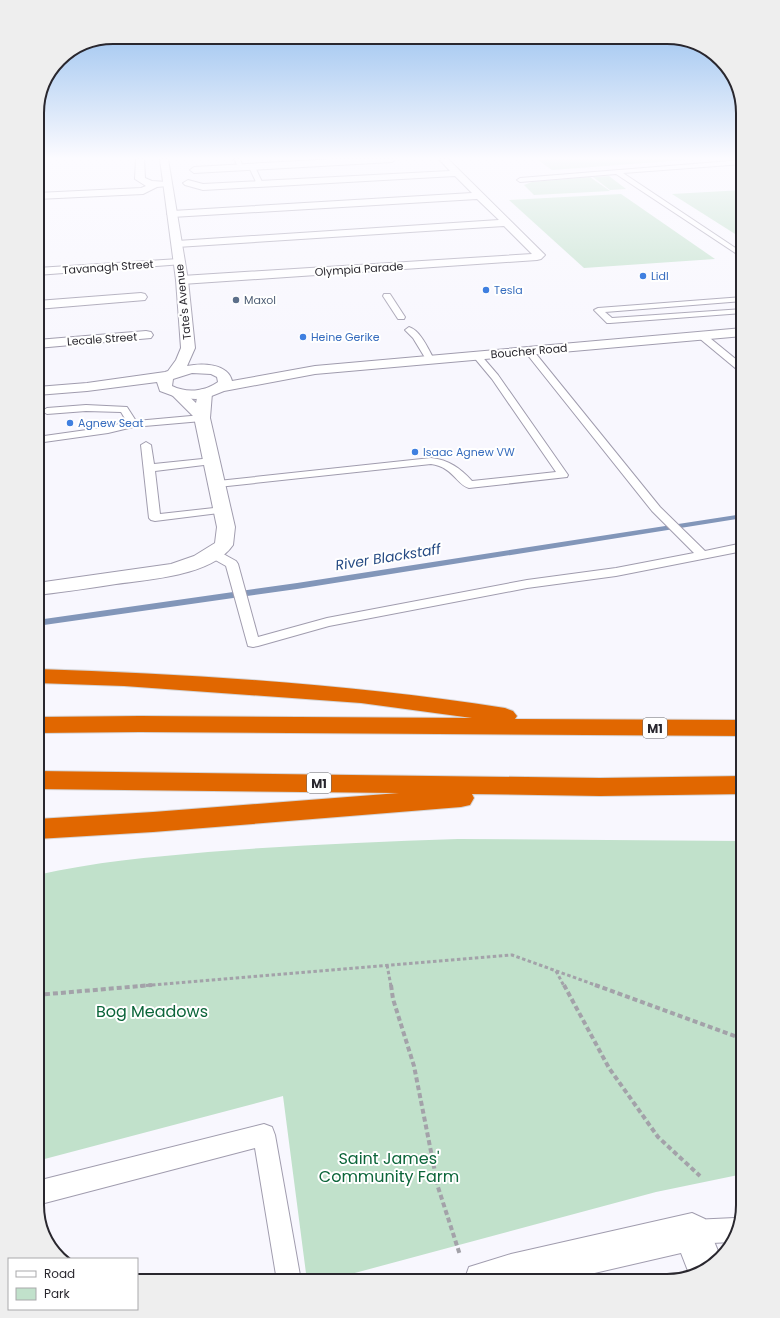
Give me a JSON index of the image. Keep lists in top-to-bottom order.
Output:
{
  "streets": {
    "highway": ["M1"],
    "street": [
      "Tavanagh Street",
      "Olympia Parade",
      "Tate's Avenue",
      "Lecale Street",
      "Boucher Road"
    ]
  },
  "crossings": [
    ["Tavanagh Street", "Tate's Avenue"],
    ["Olympia Parade", "Tate's Avenue"],
    ["Tate's Avenue", "Boucher Road"]
  ],
  "water": ["River Blackstaff"],
  "parks": ["Bog Meadows", "Saint James' Community Farm"],
  "places": [
    "Lidl",
    "Tesla",
    "Maxol",
    "Heine Gerike",
    "Agnew Seat",
    "Isaac Agnew VW"
  ],
  "legend": ["Road", "Park"]
}
